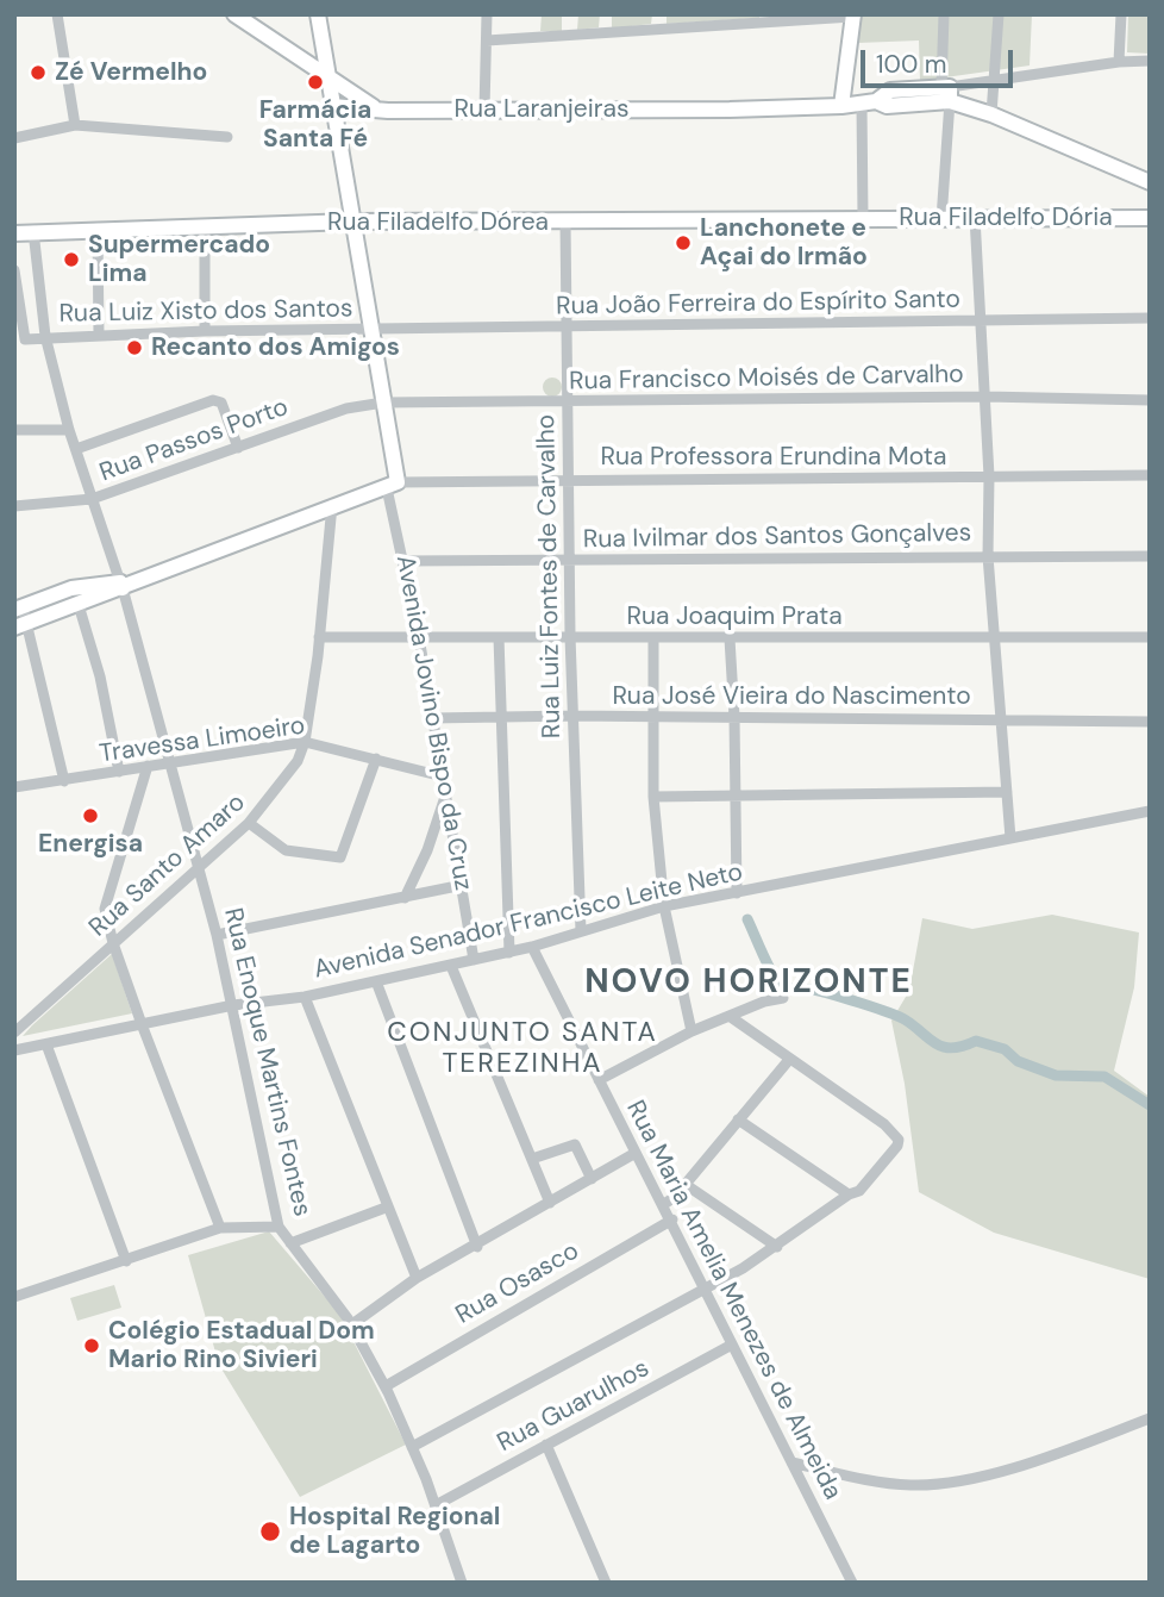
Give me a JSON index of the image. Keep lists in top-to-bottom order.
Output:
{
  "streets": {
    "street": [
      "Rua Laranjeiras",
      "Rua Filadelfo Dória",
      "Rua Filadelfo Dórea",
      "Rua João Ferreira do Espírito Santo",
      "Rua Luiz Xisto dos Santos",
      "Rua Francisco Moisés de Carvalho",
      "Rua Passos Porto",
      "Rua Professora Erundina Mota",
      "Rua Ivilmar dos Santos Gonçalves",
      "Rua Luiz Fontes de Carvalho",
      "Rua Joaquim Prata",
      "Rua José Vieira do Nascimento",
      "Avenida Jovino Bispo da Cruz",
      "Travessa Limoeiro",
      "Rua Santo Amaro",
      "Avenida Senador Francisco Leite Neto",
      "Rua Enoque Martins Fontes",
      "Rua Osasco",
      "Rua Maria Amelia Menezes de Almeida",
      "Rua Guarulhos"
    ]
  },
  "crossings": [
    ["Rua Laranjeiras", "Avenida Jovino Bispo da Cruz"],
    ["Rua Filadelfo Dória", "Rua Filadelfo Dórea"],
    ["Rua Filadelfo Dórea", "Rua Luiz Fontes de Carvalho"],
    ["Rua Filadelfo Dórea", "Avenida Jovino Bispo da Cruz"],
    ["Rua Filadelfo Dórea", "Rua Enoque Martins Fontes"],
    ["Rua João Ferreira do Espírito Santo", "Rua Luiz Xisto dos Santos"],
    ["Rua João Ferreira do Espírito Santo", "Rua Luiz Fontes de Carvalho"],
    ["Rua João Ferreira do Espírito Santo", "Avenida Jovino Bispo da Cruz"],
    ["Rua Luiz Xisto dos Santos", "Avenida Jovino Bispo da Cruz"],
    ["Rua Luiz Xisto dos Santos", "Rua Enoque Martins Fontes"],
    ["Rua Francisco Moisés de Carvalho", "Rua Passos Porto"],
    ["Rua Francisco Moisés de Carvalho", "Rua Luiz Fontes de Carvalho"],
    ["Rua Francisco Moisés de Carvalho", "Avenida Jovino Bispo da Cruz"],
    ["Rua Passos Porto", "Avenida Jovino Bispo da Cruz"],
    ["Rua Passos Porto", "Rua Enoque Martins Fontes"],
    ["Rua Professora Erundina Mota", "Rua Luiz Fontes de Carvalho"],
    ["Rua Professora Erundina Mota", "Avenida Jovino Bispo da Cruz"],
    ["Rua Ivilmar dos Santos Gonçalves", "Rua Luiz Fontes de Carvalho"],
    ["Rua Ivilmar dos Santos Gonçalves", "Avenida Jovino Bispo da Cruz"],
    ["Rua Luiz Fontes de Carvalho", "Rua Joaquim Prata"],
    ["Rua Luiz Fontes de Carvalho", "Rua José Vieira do Nascimento"],
    ["Rua Luiz Fontes de Carvalho", "Avenida Senador Francisco Leite Neto"],
    ["Rua Joaquim Prata", "Avenida Jovino Bispo da Cruz"],
    ["Rua Joaquim Prata", "Rua Santo Amaro"],
    ["Rua José Vieira do Nascimento", "Avenida Jovino Bispo da Cruz"],
    ["Avenida Jovino Bispo da Cruz", "Travessa Limoeiro"],
    ["Avenida Jovino Bispo da Cruz", "Avenida Senador Francisco Leite Neto"],
    ["Travessa Limoeiro", "Rua Santo Amaro"],
    ["Travessa Limoeiro", "Rua Enoque Martins Fontes"],
    ["Rua Santo Amaro", "Rua Enoque Martins Fontes"],
    ["Avenida Senador Francisco Leite Neto", "Rua Enoque Martins Fontes"],
    ["Avenida Senador Francisco Leite Neto", "Rua Maria Amelia Menezes de Almeida"],
    ["Rua Enoque Martins Fontes", "Rua Osasco"],
    ["Rua Enoque Martins Fontes", "Rua Guarulhos"],
    ["Rua Osasco", "Rua Maria Amelia Menezes de Almeida"],
    ["Rua Maria Amelia Menezes de Almeida", "Rua Guarulhos"]
  ],
  "districts": ["NOVO HORIZONTE", "CONJUNTO SANTA TEREZINHA"],
  "places": [
    "Zé Vermelho",
    "Farmácia Santa Fé",
    "Lanchonete e Açai do Irmão",
    "Supermercado Lima",
    "Recanto dos Amigos",
    "Energisa",
    "Colégio Estadual Dom Mario Rino Sivieri",
    "Hospital Regional de Lagarto"
  ],
  "scale_bar": "100 m"
}
